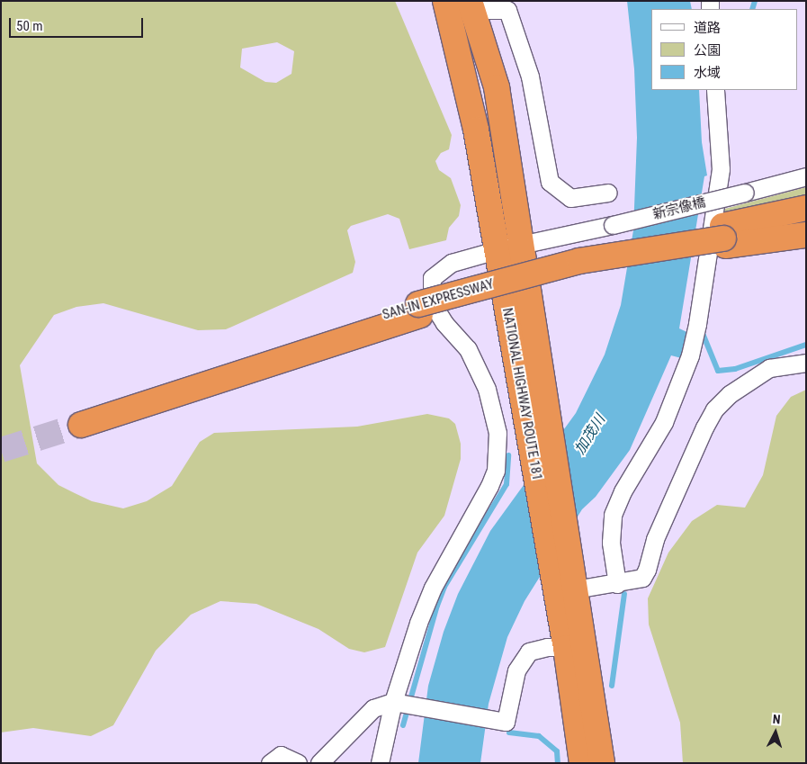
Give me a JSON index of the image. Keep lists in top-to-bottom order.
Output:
{
  "streets": {
    "highway": ["SAN-IN EXPRESSWAY", "NATIONAL HIGHWAY ROUTE 181"],
    "street": ["新宗像橋"]
  },
  "crossings": [
    ["新宗像橋", "NATIONAL HIGHWAY ROUTE 181"]
  ],
  "water": ["加茂川"],
  "legend": ["道路", "公園", "水域"],
  "scale_bar": "50 m",
  "north": "top"
}
